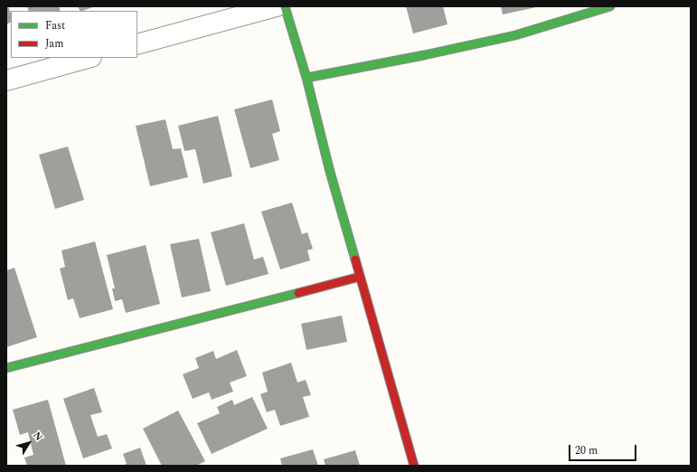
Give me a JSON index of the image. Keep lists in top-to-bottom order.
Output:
{
  "legend": ["Fast", "Jam"],
  "scale_bar": "20 m",
  "north": "top right"
}
